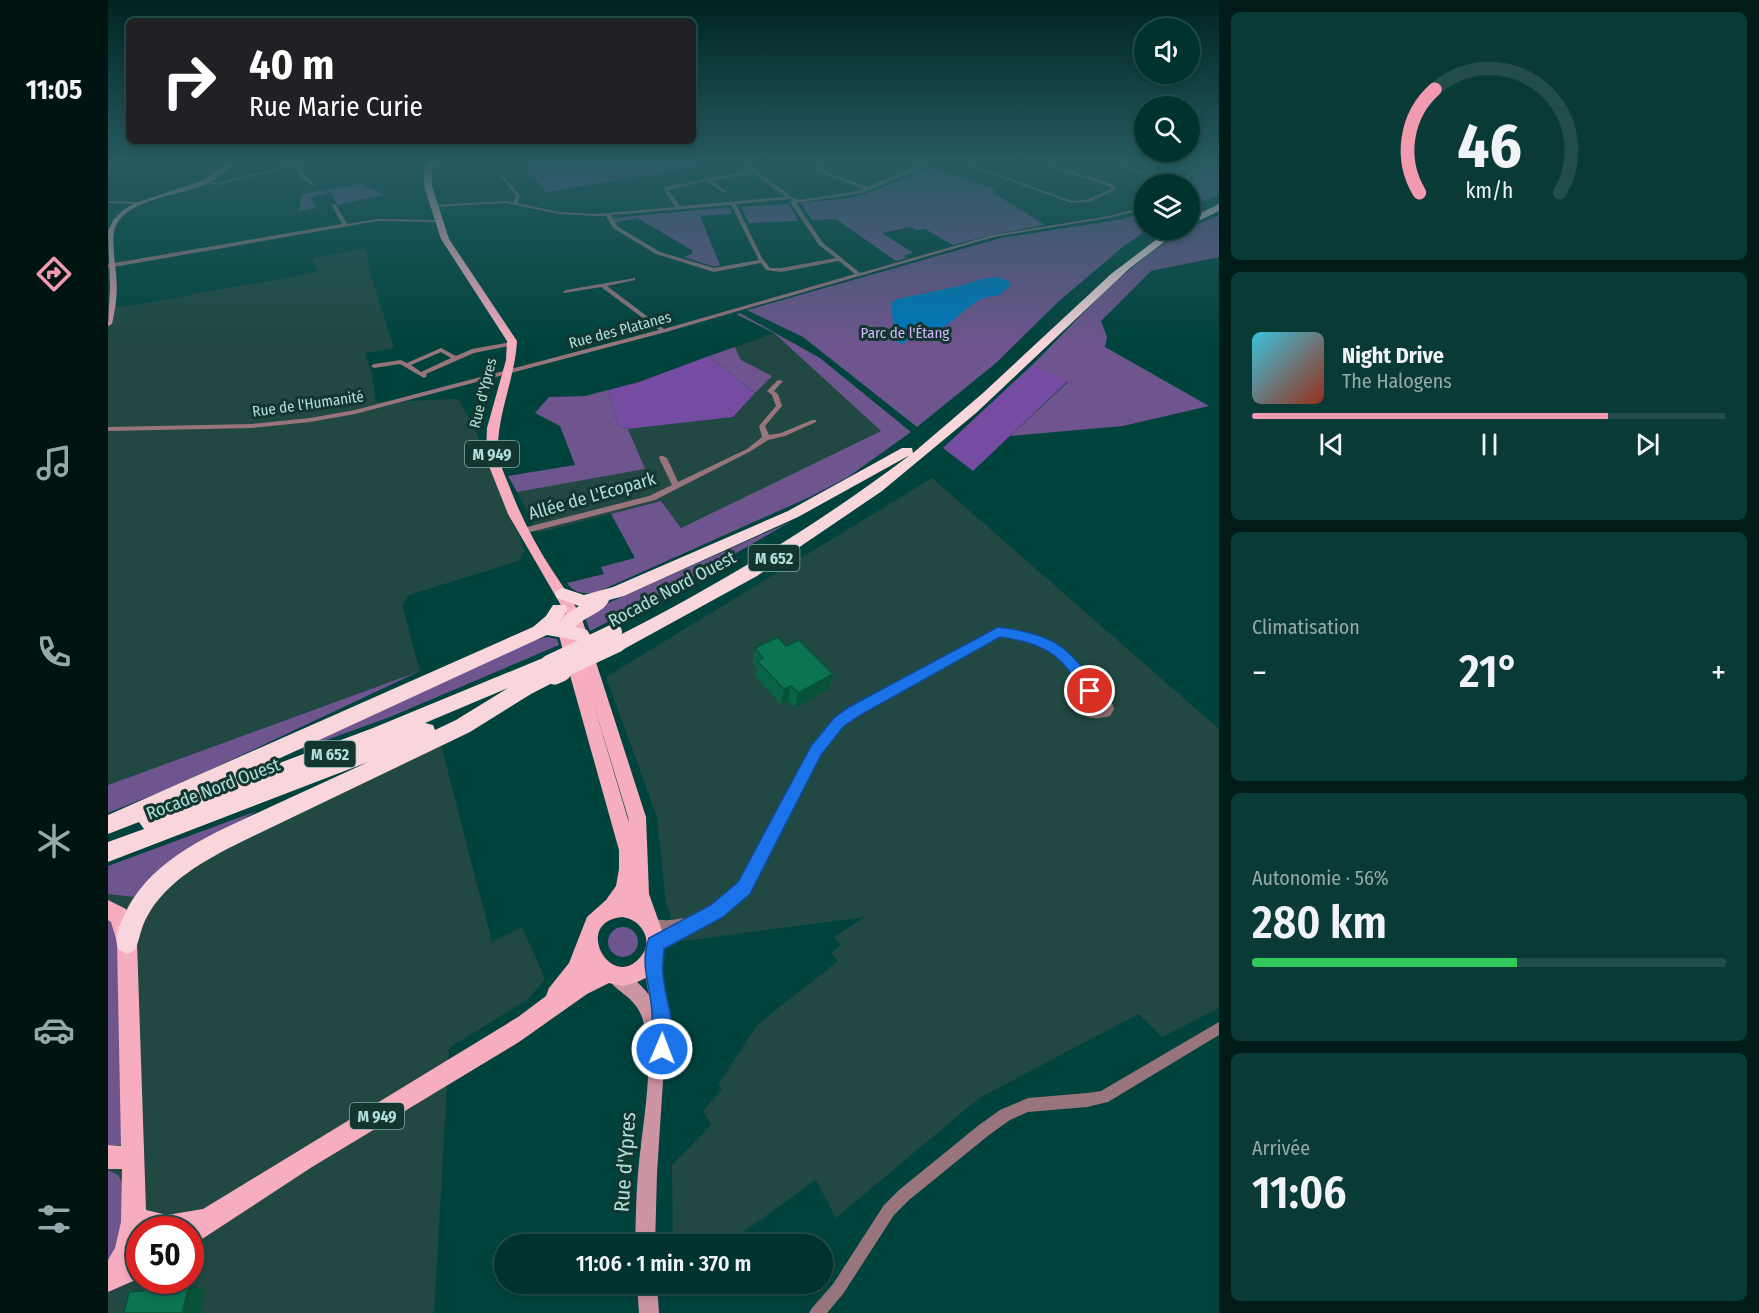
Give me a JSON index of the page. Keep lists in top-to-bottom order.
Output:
{
  "streets": {
    "highway": ["M 652", "Rocade Nord Ouest"],
    "main road": ["Rue d'Ypres", "M 949"],
    "street": ["Rue des Platanes", "Rue de l'Humanité", "Allée de L'Ecopark"]
  },
  "crossings": [
    ["Rue des Platanes", "Rue d'Ypres"],
    ["Rue des Platanes", "Rue de l'Humanité"],
    ["Rue d'Ypres", "Rue de l'Humanité"],
    ["Rue d'Ypres", "M 949"],
    ["Rue d'Ypres", "Allée de L'Ecopark"]
  ],
  "parks": ["Parc de l'Étang"],
  "page": {
    "tabs": "11:05",
    "turn": ["40 m", "Rue Marie Curie"],
    "song": ["Night Drive", "The Halogens"],
    "tile": [
      "Climatisation",
      ["Autonomie · 56%", "280 km"],
      ["Arrivée", "11:06"]
    ],
    "heat": ["−", "21°", "+"],
    "limit": "50",
    "trip": "11:06 · 1 min · 370 m",
    "gauge": ["46", "km/h"]
  }
}
